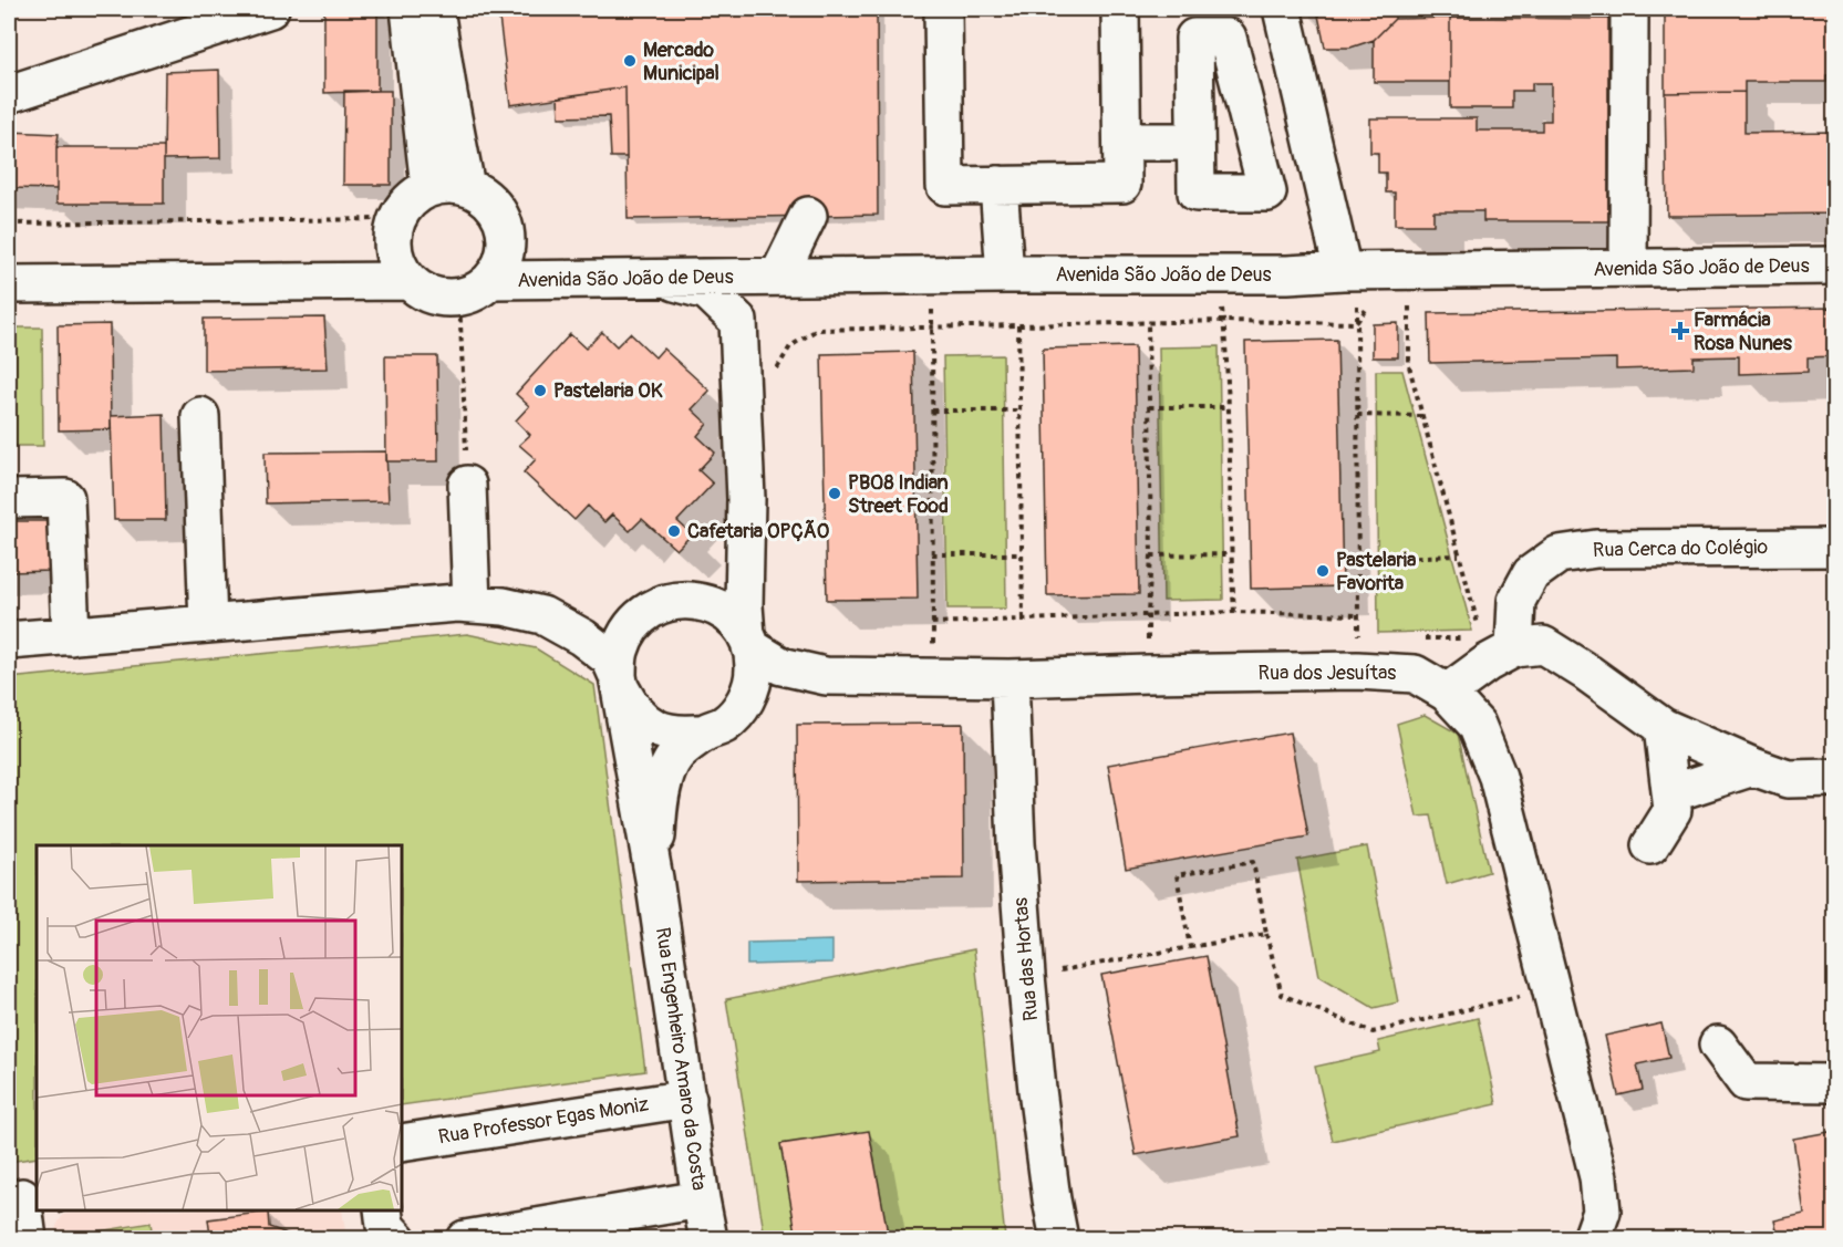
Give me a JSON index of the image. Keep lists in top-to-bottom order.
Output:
{
  "streets": {
    "street": [
      "Avenida São João de Deus",
      "Rua Cerca do Colégio",
      "Rua dos Jesuítas",
      "Rua das Hortas",
      "Rua Engenheiro Amaro da Costa",
      "Rua Professor Egas Moniz"
    ]
  },
  "crossings": [
    ["Rua dos Jesuítas", "Rua das Hortas"],
    ["Rua Engenheiro Amaro da Costa", "Rua Professor Egas Moniz"]
  ],
  "places": {
    "other": [
      "Mercado Municipal",
      "Pastelaria OK",
      "PB08 Indian Street Food",
      "Cafetaria OPÇÃO",
      "Pastelaria Favorita"
    ],
    "health": ["Farmácia Rosa Nunes"]
  }
}
